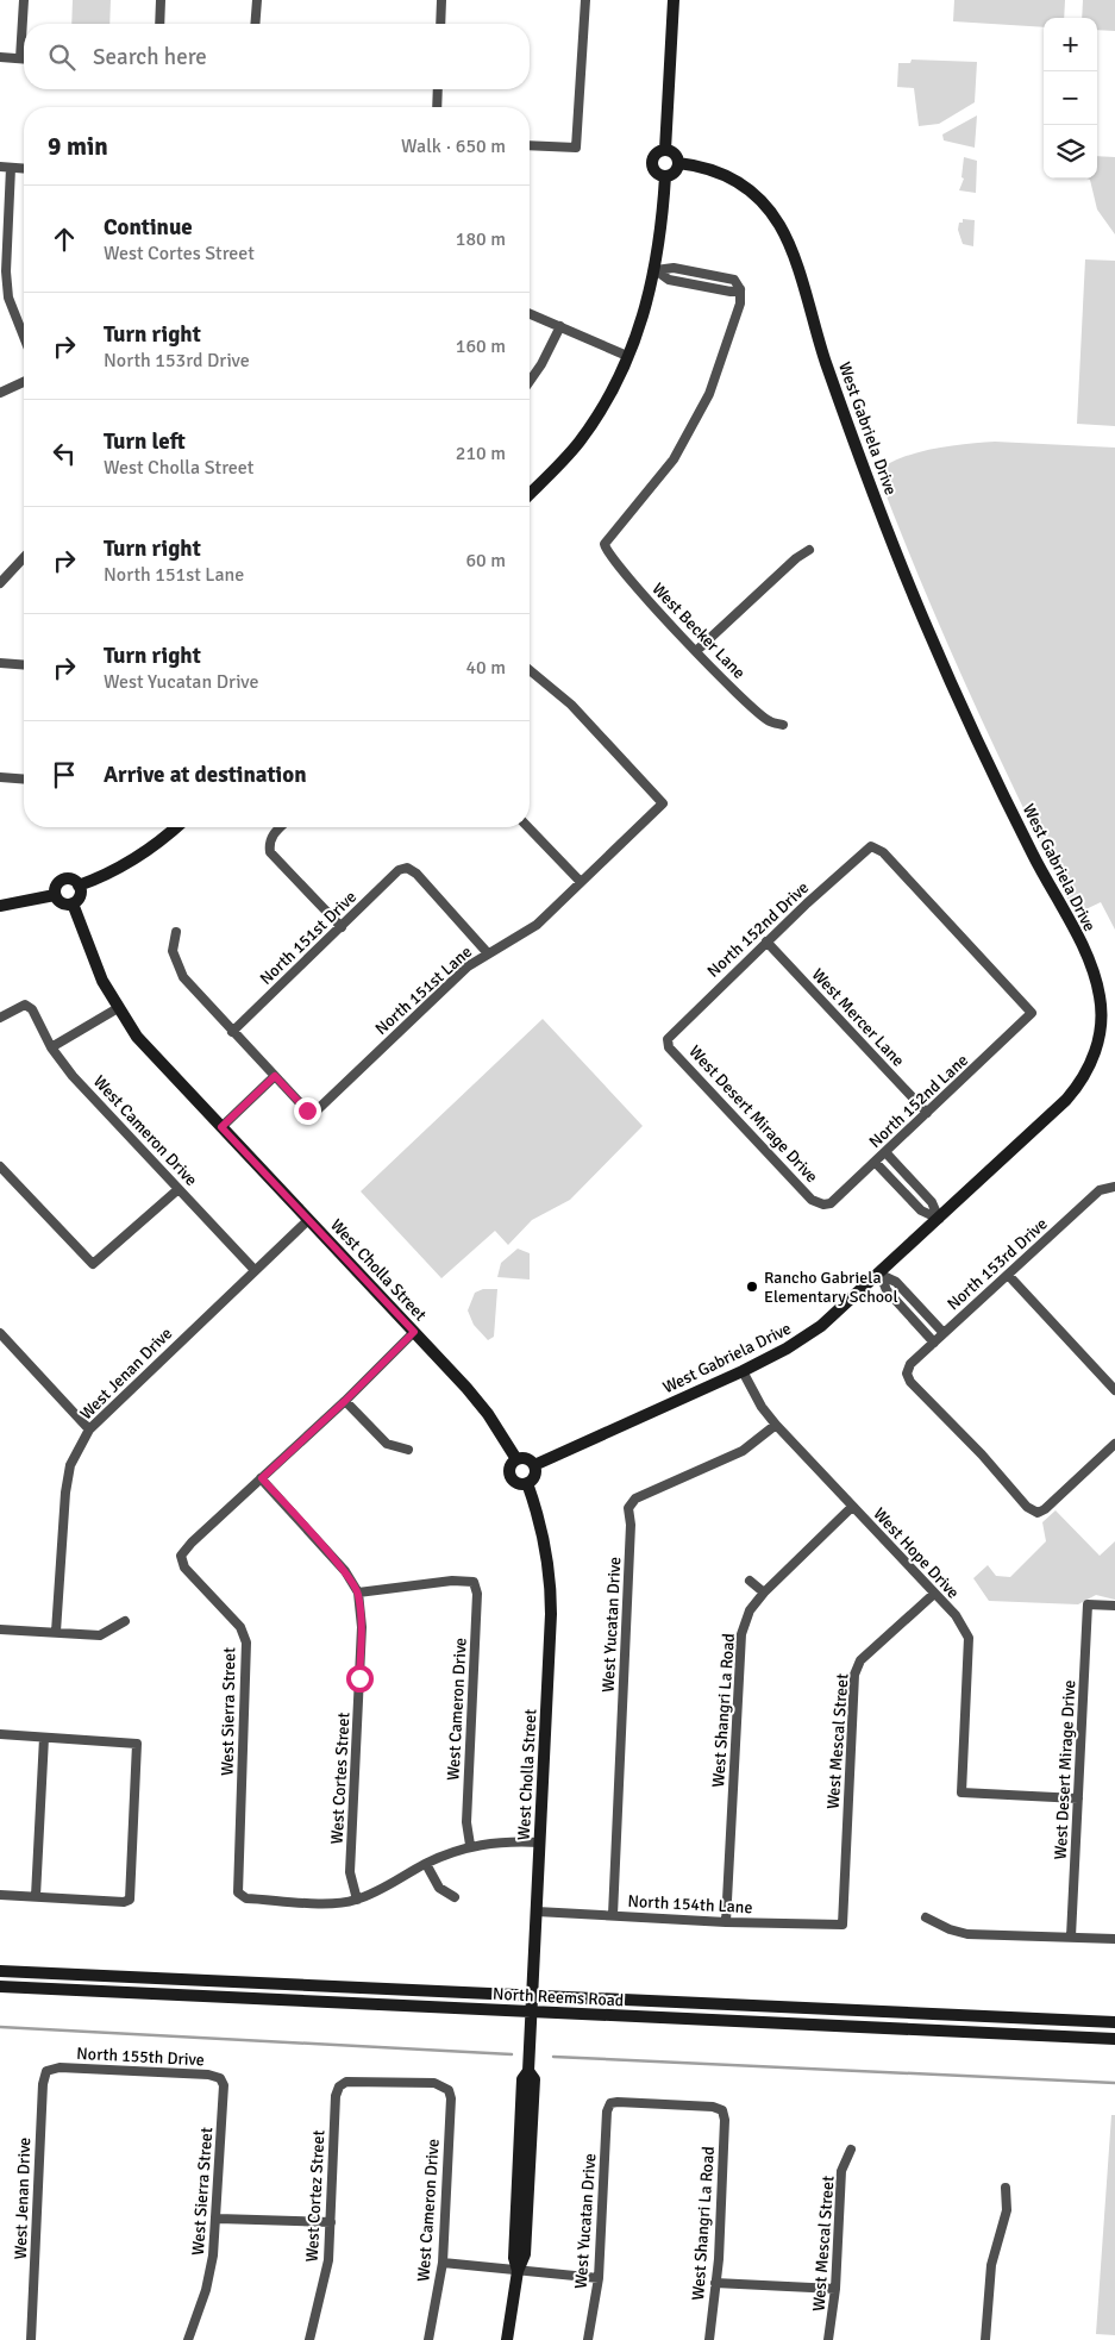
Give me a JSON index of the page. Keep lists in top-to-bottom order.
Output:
{
  "streets": {
    "street": [
      "West Gabriela Drive",
      "West Becker Lane",
      "North 152nd Drive",
      "North 151st Drive",
      "North 151st Lane",
      "West Mercer Lane",
      "North 152nd Lane",
      "West Desert Mirage Drive",
      "West Cameron Drive",
      "North 153rd Drive",
      "West Cholla Street",
      "West Jenan Drive",
      "West Hope Drive",
      "West Yucatan Drive",
      "West Shangri La Road",
      "West Sierra Street",
      "West Mescal Street",
      "West Cortes Street",
      "North 154th Lane",
      "North Reems Road",
      "North 155th Drive",
      "West Cortez Street"
    ]
  },
  "crossings": [
    ["West Gabriela Drive", "West Cholla Street"],
    ["West Gabriela Drive", "West Hope Drive"],
    ["North 152nd Drive", "West Mercer Lane"],
    ["North 152nd Drive", "North 152nd Lane"],
    ["North 152nd Drive", "West Desert Mirage Drive"],
    ["North 151st Drive", "North 151st Lane"],
    ["West Mercer Lane", "North 152nd Lane"],
    ["North 152nd Lane", "West Desert Mirage Drive"],
    ["West Desert Mirage Drive", "West Hope Drive"],
    ["West Cameron Drive", "West Jenan Drive"],
    ["West Cameron Drive", "West Cortes Street"],
    ["West Cameron Drive", "West Cortez Street"],
    ["West Cholla Street", "West Jenan Drive"],
    ["West Cholla Street", "North 154th Lane"],
    ["West Cholla Street", "North Reems Road"],
    ["West Jenan Drive", "North 155th Drive"],
    ["West Hope Drive", "West Yucatan Drive"],
    ["West Hope Drive", "West Shangri La Road"],
    ["West Hope Drive", "West Mescal Street"],
    ["West Yucatan Drive", "West Shangri La Road"],
    ["West Yucatan Drive", "North 154th Lane"],
    ["West Shangri La Road", "North 154th Lane"],
    ["West Sierra Street", "West Cortes Street"],
    ["West Sierra Street", "North 155th Drive"],
    ["West Mescal Street", "North 154th Lane"]
  ],
  "places": ["Rancho Gabriela Elementary School"],
  "page": {
    "map_buttons": ["+", "−"],
    "search": "Search here",
    "heading": ["9 min", "Walk · 650 m"],
    "list": [
      ["Continue", "West Cortes Street", "180 m"],
      ["Turn right", "North 153rd Drive", "160 m"],
      ["Turn left", "West Cholla Street", "210 m"],
      ["Turn right", "North 151st Lane", "60 m"],
      ["Turn right", "West Yucatan Drive", "40 m"],
      "Arrive at destination"
    ]
  }
}
